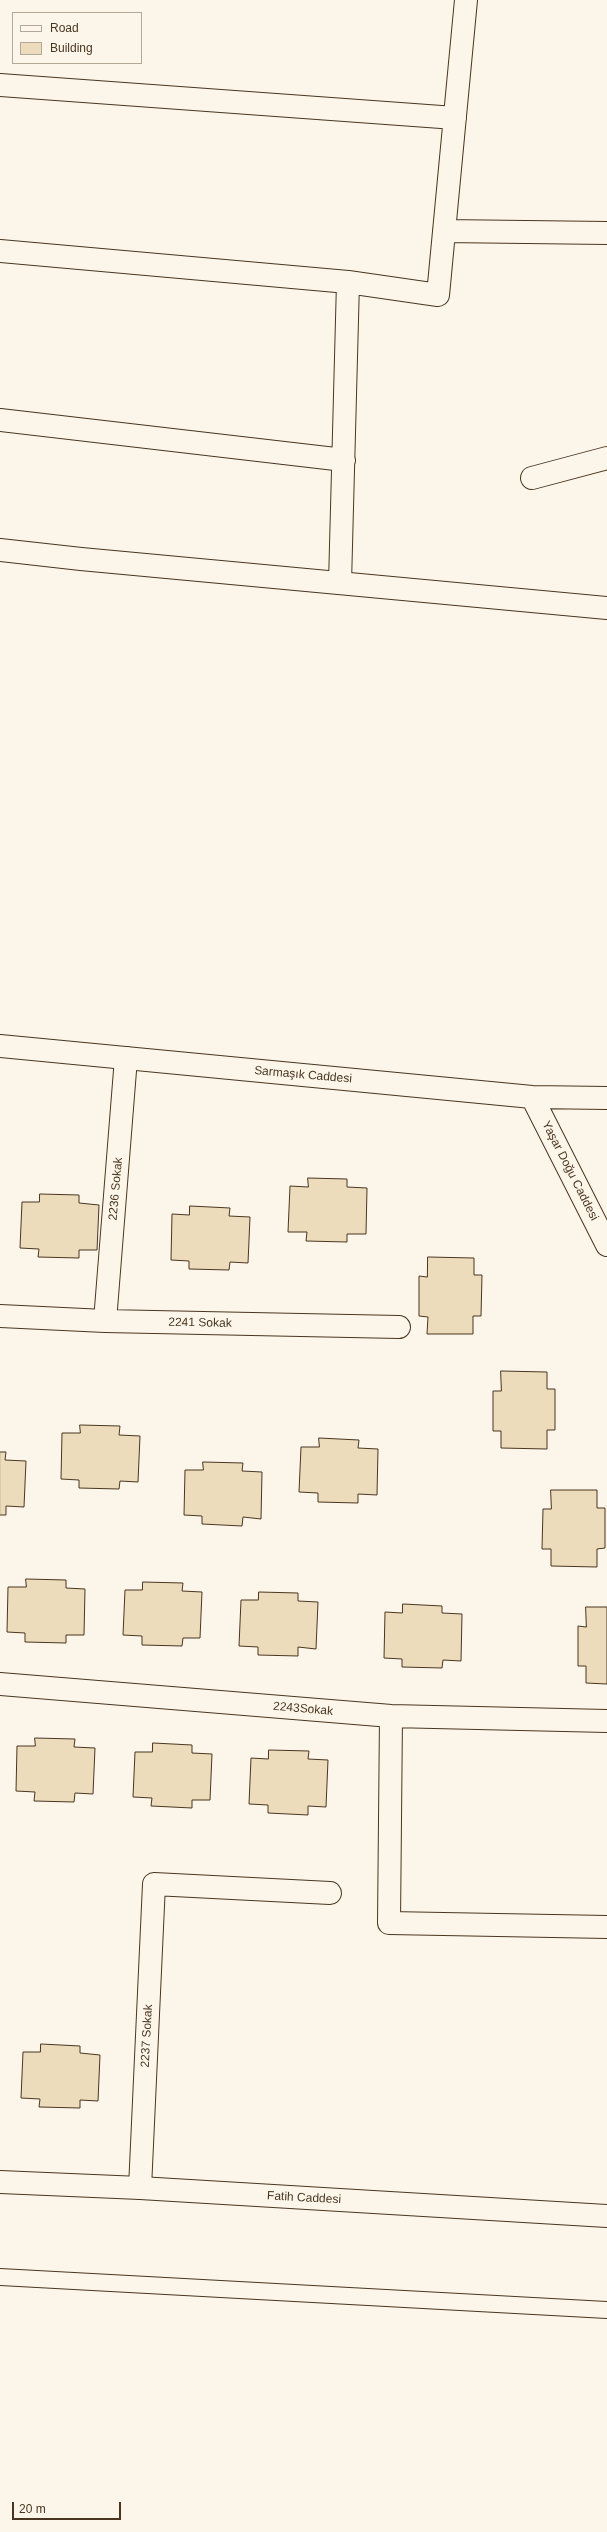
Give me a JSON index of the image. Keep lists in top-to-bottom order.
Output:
{
  "streets": {
    "street": [
      "Sarmaşık Caddesi",
      "Yaşar Doğu Caddesi",
      "2236 Sokak",
      "2241 Sokak",
      "2243Sokak",
      "2237 Sokak",
      "Fatih Caddesi"
    ]
  },
  "crossings": [
    ["Sarmaşık Caddesi", "Yaşar Doğu Caddesi"],
    ["Sarmaşık Caddesi", "2236 Sokak"],
    ["2236 Sokak", "2241 Sokak"],
    ["2237 Sokak", "Fatih Caddesi"]
  ],
  "legend": ["Road", "Building"],
  "scale_bar": "20 m"
}
